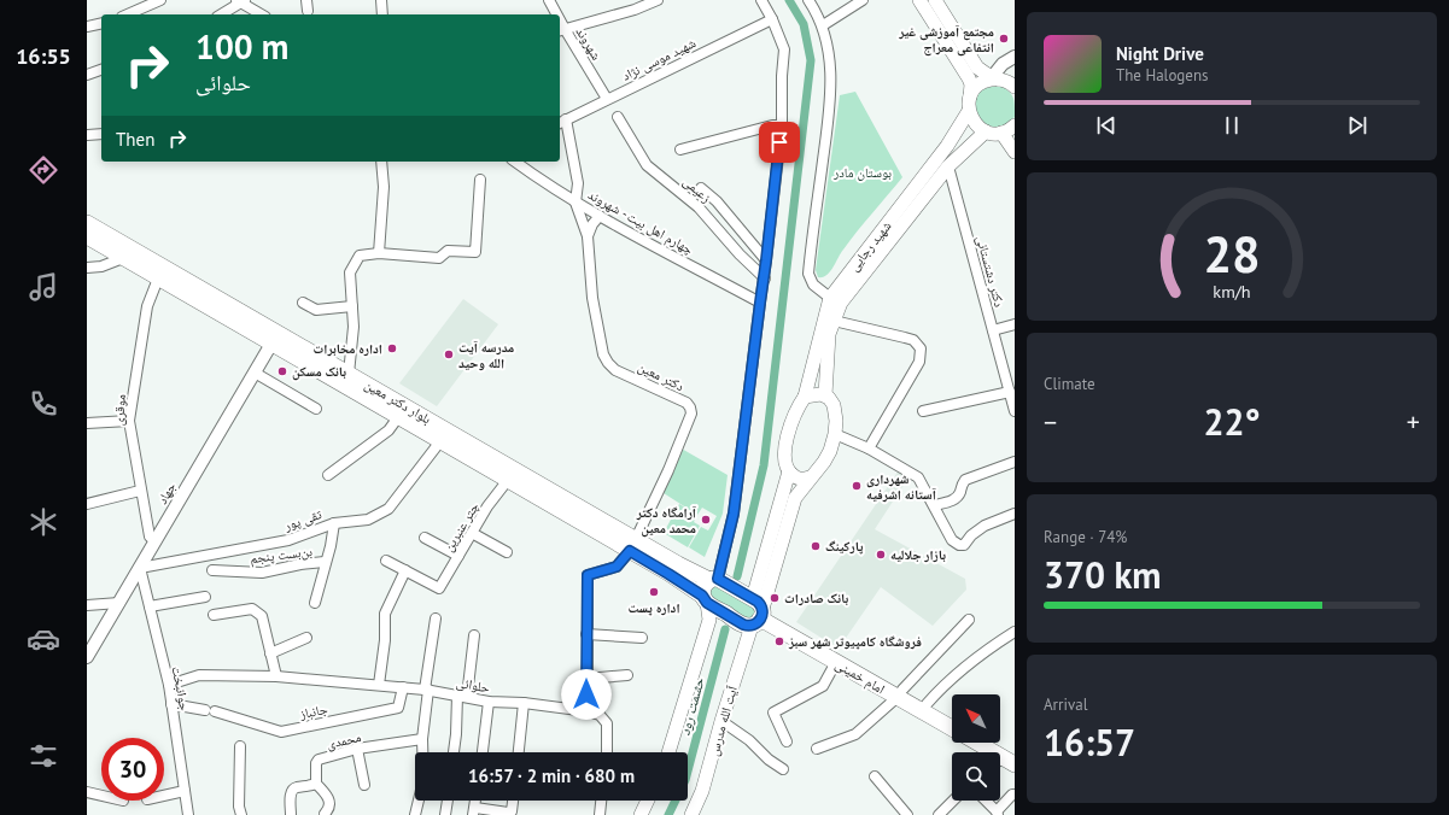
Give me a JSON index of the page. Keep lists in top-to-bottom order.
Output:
{
  "streets": {
    "main road": [
      "شهید رجایی",
      "بلوار دکتر معین",
      "امام خمینی",
      "آیت الله مدرس"
    ],
    "street": [
      "شهروند",
      "شهید موسی نژاد",
      "زعیمی",
      "چهارم اهل بیت - شهروند",
      "دکتر دشتستانی",
      "دکتر معین",
      "موقری",
      "جهاد",
      "تقی پور",
      "چتر عنبرین",
      "بن‌بست پنجم",
      "حلوائی",
      "جوانبخت",
      "جانباز",
      "محمدی"
    ]
  },
  "crossings": [
    ["شهروند", "شهید موسی نژاد"],
    ["چهارم اهل بیت - شهروند", "دکتر معین"],
    ["شهید رجایی", "دکتر دشتستانی"],
    ["دکتر معین", "بلوار دکتر معین"],
    ["بلوار دکتر معین", "موقری"],
    ["بلوار دکتر معین", "جهاد"],
    ["بلوار دکتر معین", "تقی پور"],
    ["بلوار دکتر معین", "چتر عنبرین"],
    ["بلوار دکتر معین", "امام خمینی"],
    ["بلوار دکتر معین", "آیت الله مدرس"],
    ["موقری", "جهاد"],
    ["جهاد", "تقی پور"],
    ["جهاد", "جوانبخت"],
    ["تقی پور", "جوانبخت"],
    ["امام خمینی", "آیت الله مدرس"],
    ["حلوائی", "جوانبخت"],
    ["حلوائی", "جانباز"],
    ["جوانبخت", "جانباز"]
  ],
  "water": ["حشمت رود"],
  "parks": ["بوستان مادر"],
  "places": [
    "مجتمع آموزشی غیر انتفاعی معراج",
    "اداره مخابرات",
    "مدرسه آیت الله وحید",
    "بانک مسکن",
    "شهرداری آستانه اشرفیه",
    "آرامگاه دکتر محمد معین",
    "پارکینگ",
    "بازار جلالیه",
    "اداره پست",
    "بانک صادرات",
    "فروشگاه کامپیوتر شهر سبز"
  ],
  "north": "top left",
  "page": {
    "tabs": "16:55",
    "turn": ["100 m", "حلوائی"],
    "song": ["Night Drive", "The Halogens"],
    "then": "Then",
    "tile": [
      "Climate",
      ["Range · 74%", "370 km"],
      ["Arrival", "16:57"]
    ],
    "heat": ["−", "22°", "+"],
    "limit": "30",
    "trip": "16:57 · 2 min · 680 m",
    "gauge": ["28", "km/h"]
  }
}
